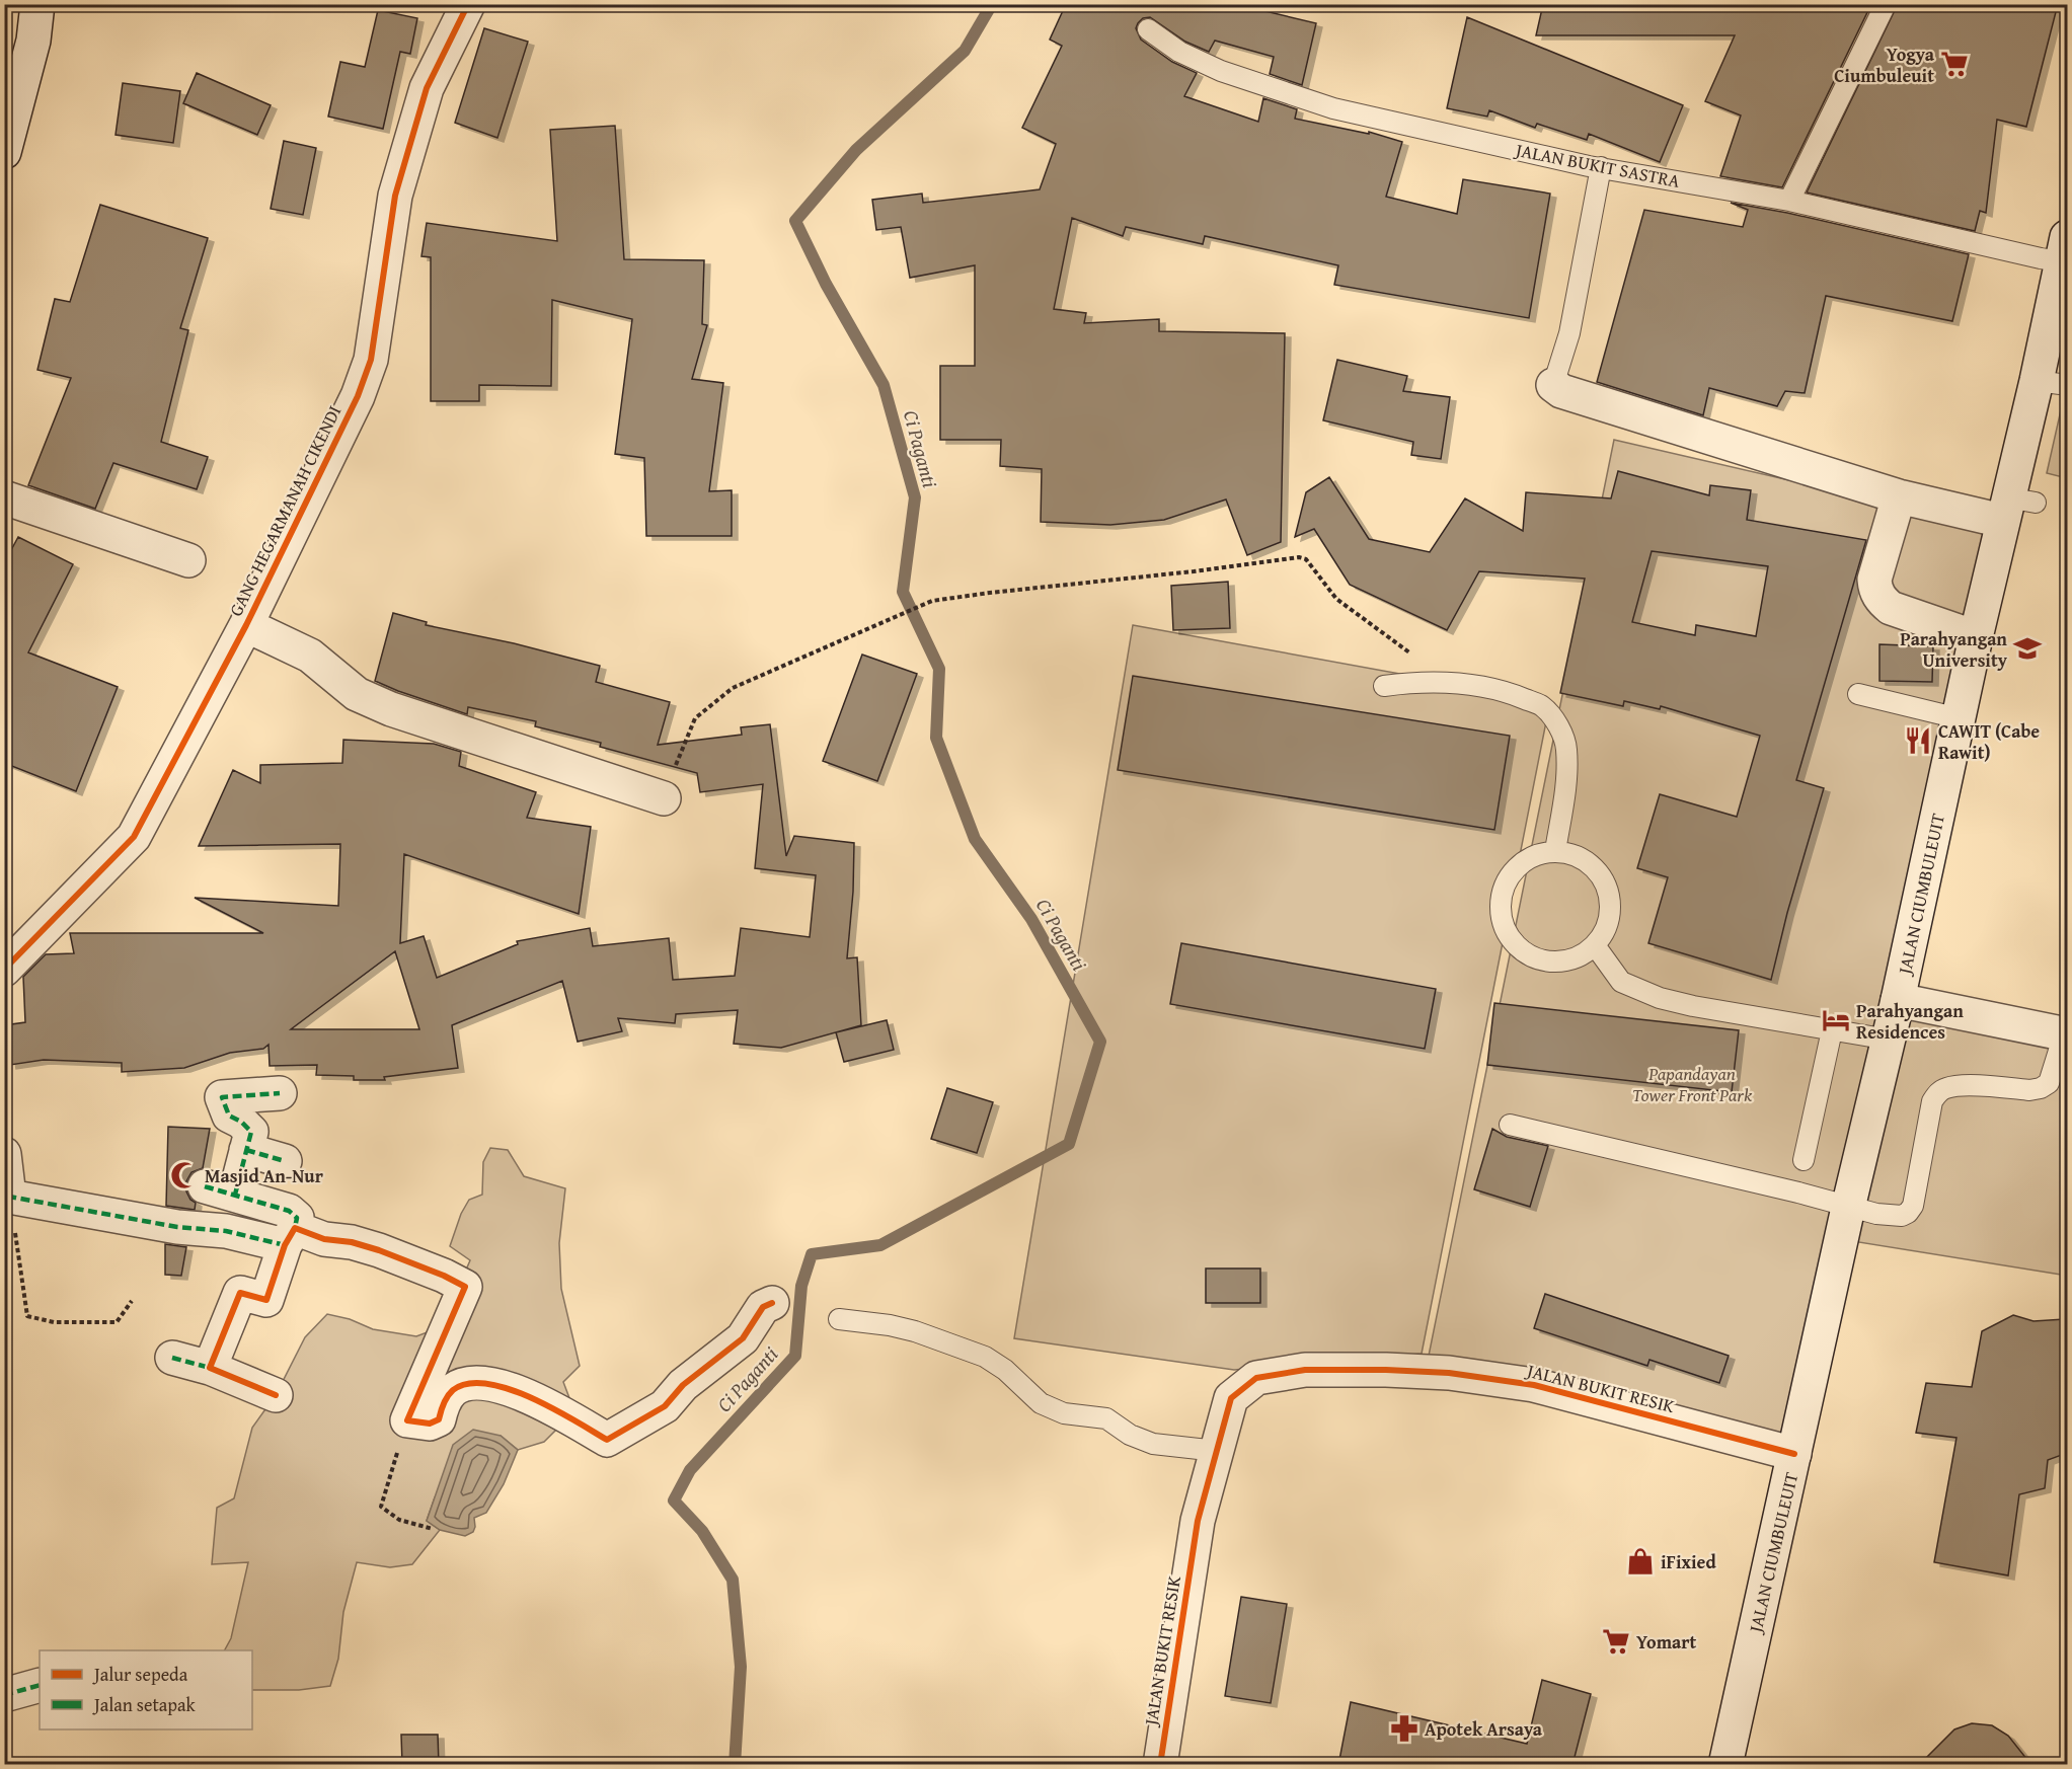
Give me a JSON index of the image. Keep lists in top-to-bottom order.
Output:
{
  "streets": {
    "street": ["GANG HEGARMANAH CIKENDI", "JALAN CIUMBULEUIT", "JALAN BUKIT RESIK"],
    "lane": ["JALAN BUKIT SASTRA"]
  },
  "crossings": [
    ["JALAN BUKIT SASTRA", "JALAN CIUMBULEUIT"],
    ["JALAN CIUMBULEUIT", "JALAN BUKIT RESIK"]
  ],
  "water": ["Ci Paganti"],
  "parks": ["Papandayan Tower Front Park"],
  "places": {
    "supermarket": ["Yogya Ciumbuleuit", "Yomart"],
    "school or university": ["Parahyangan University"],
    "restaurant": ["CAWIT (Cabe Rawit)"],
    "hotel": ["Parahyangan Residences"],
    "mosque": ["Masjid An-Nur"],
    "shop": ["iFixied"],
    "pharmacy": ["Apotek Arsaya"]
  },
  "legend": ["Jalur sepeda", "Jalan setapak"]
}
